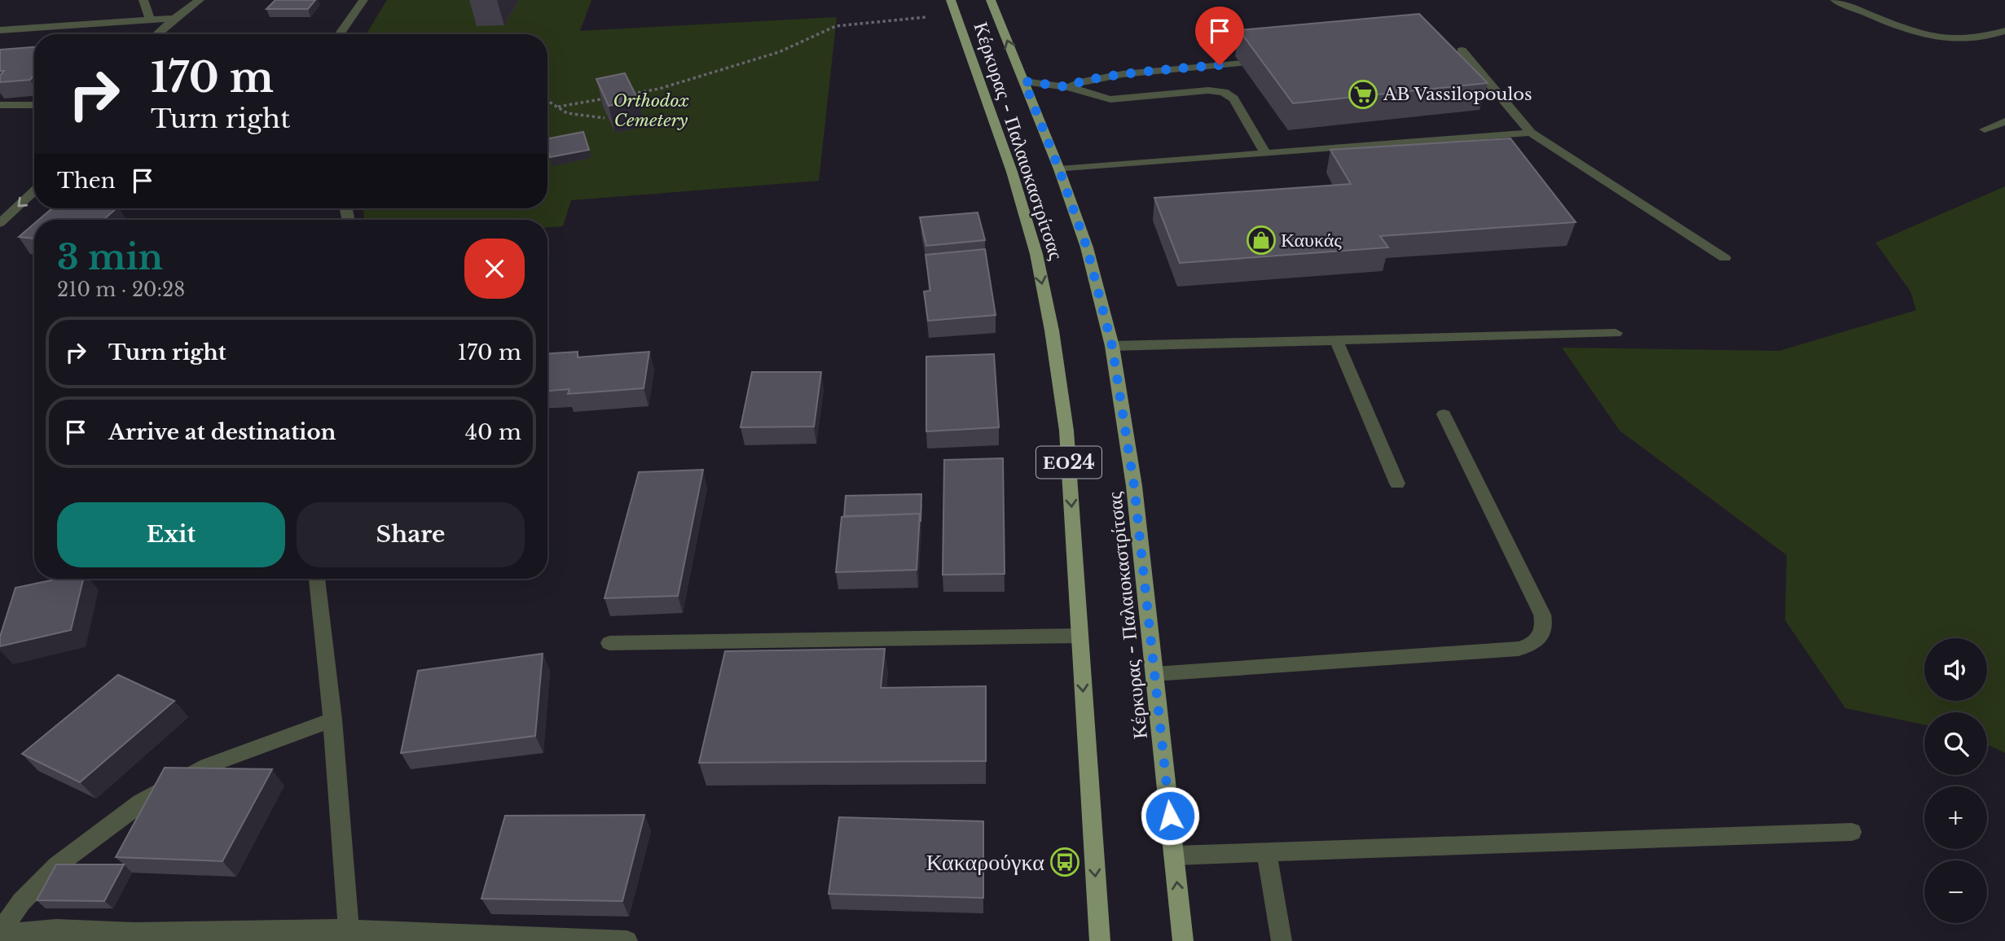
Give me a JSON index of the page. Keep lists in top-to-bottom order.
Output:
{
  "streets": {
    "main road": ["Κέρκυρας - Παλαιοκαστρίτσας", "ΕΟ24"]
  },
  "parks": ["Orthodox Cemetery"],
  "places": {
    "supermarket": ["AB Vassilopoulos"],
    "shop": ["Καυκάς"],
    "bus stop": ["Κακαρούγκα"]
  },
  "page": {
    "turn": ["170 m", "Turn right"],
    "then": "Then",
    "heading": ["3 min", "210 m · 20:28"],
    "list": [
      {
        "name": "Turn right",
        "value": "170 m"
      },
      {
        "name": "Arrive at destination",
        "value": "40 m"
      }
    ],
    "buttons": ["Exit", "Share"],
    "map_buttons": ["+", "−"]
  }
}
